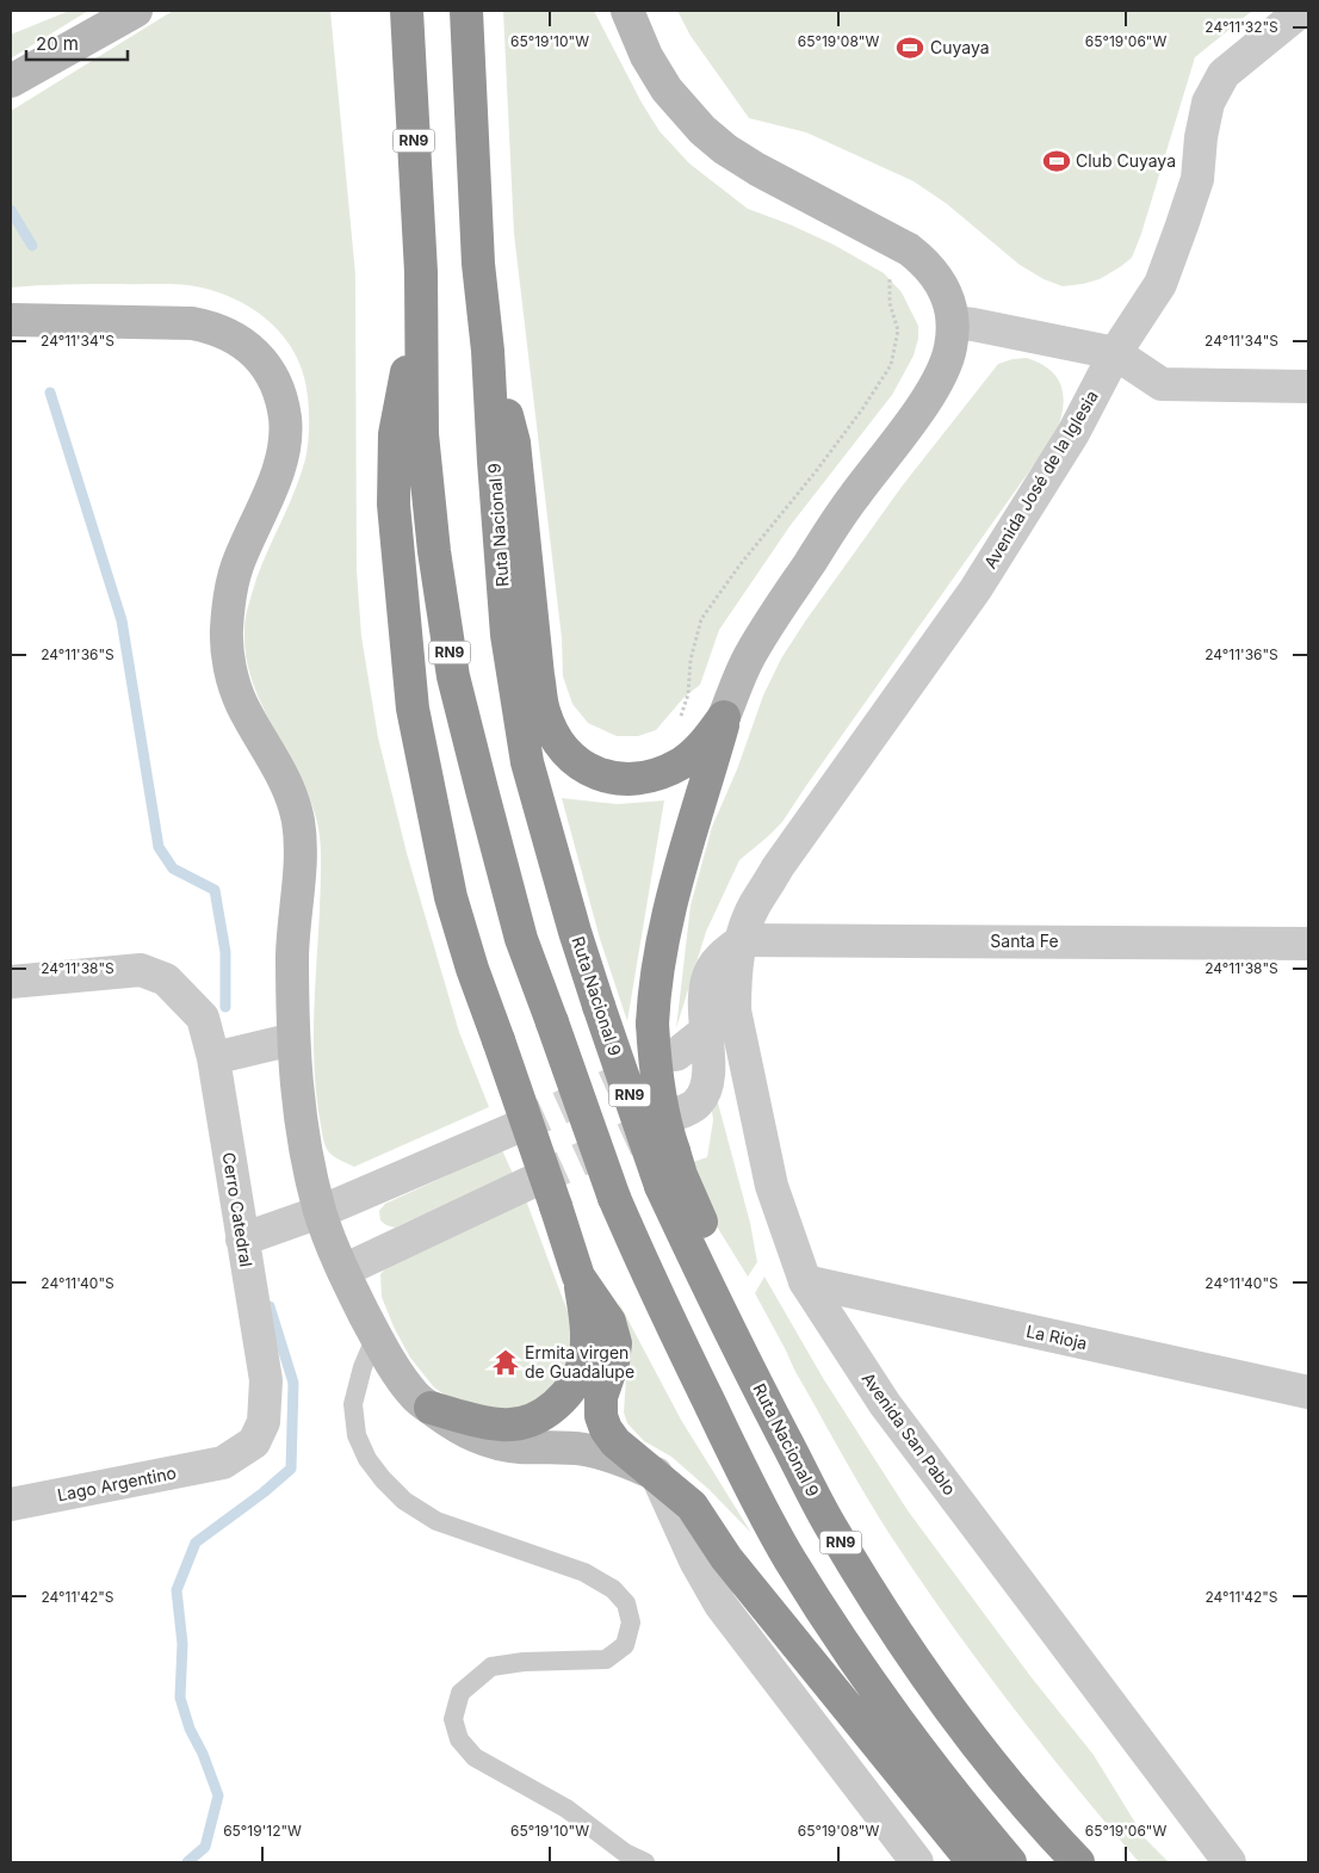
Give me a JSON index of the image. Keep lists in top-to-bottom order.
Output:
{
  "streets": {
    "highway": ["RN9", "Ruta Nacional 9"],
    "street": [
      "Avenida José de la Iglesia",
      "Santa Fe",
      "Cerro Catedral",
      "La Rioja",
      "Avenida San Pablo",
      "Lago Argentino"
    ]
  },
  "crossings": [
    ["Avenida José de la Iglesia", "Santa Fe"],
    ["Avenida José de la Iglesia", "Avenida San Pablo"],
    ["Santa Fe", "Avenida San Pablo"],
    ["Cerro Catedral", "Lago Argentino"],
    ["La Rioja", "Avenida San Pablo"]
  ],
  "places": {
    "sports": ["Cuyaya", "Club Cuyaya"],
    "temple": ["Ermita virgen de Guadalupe"]
  },
  "scale_bar": "20 m",
  "coordinates": [
    "24°11'32\"S",
    "65°19'10\"W",
    "65°19'08\"W",
    "65°19'06\"W",
    "24°11'34\"S",
    "24°11'36\"S",
    "24°11'38\"S",
    "24°11'40\"S",
    "24°11'42\"S",
    "65°19'12\"W"
  ]
}
